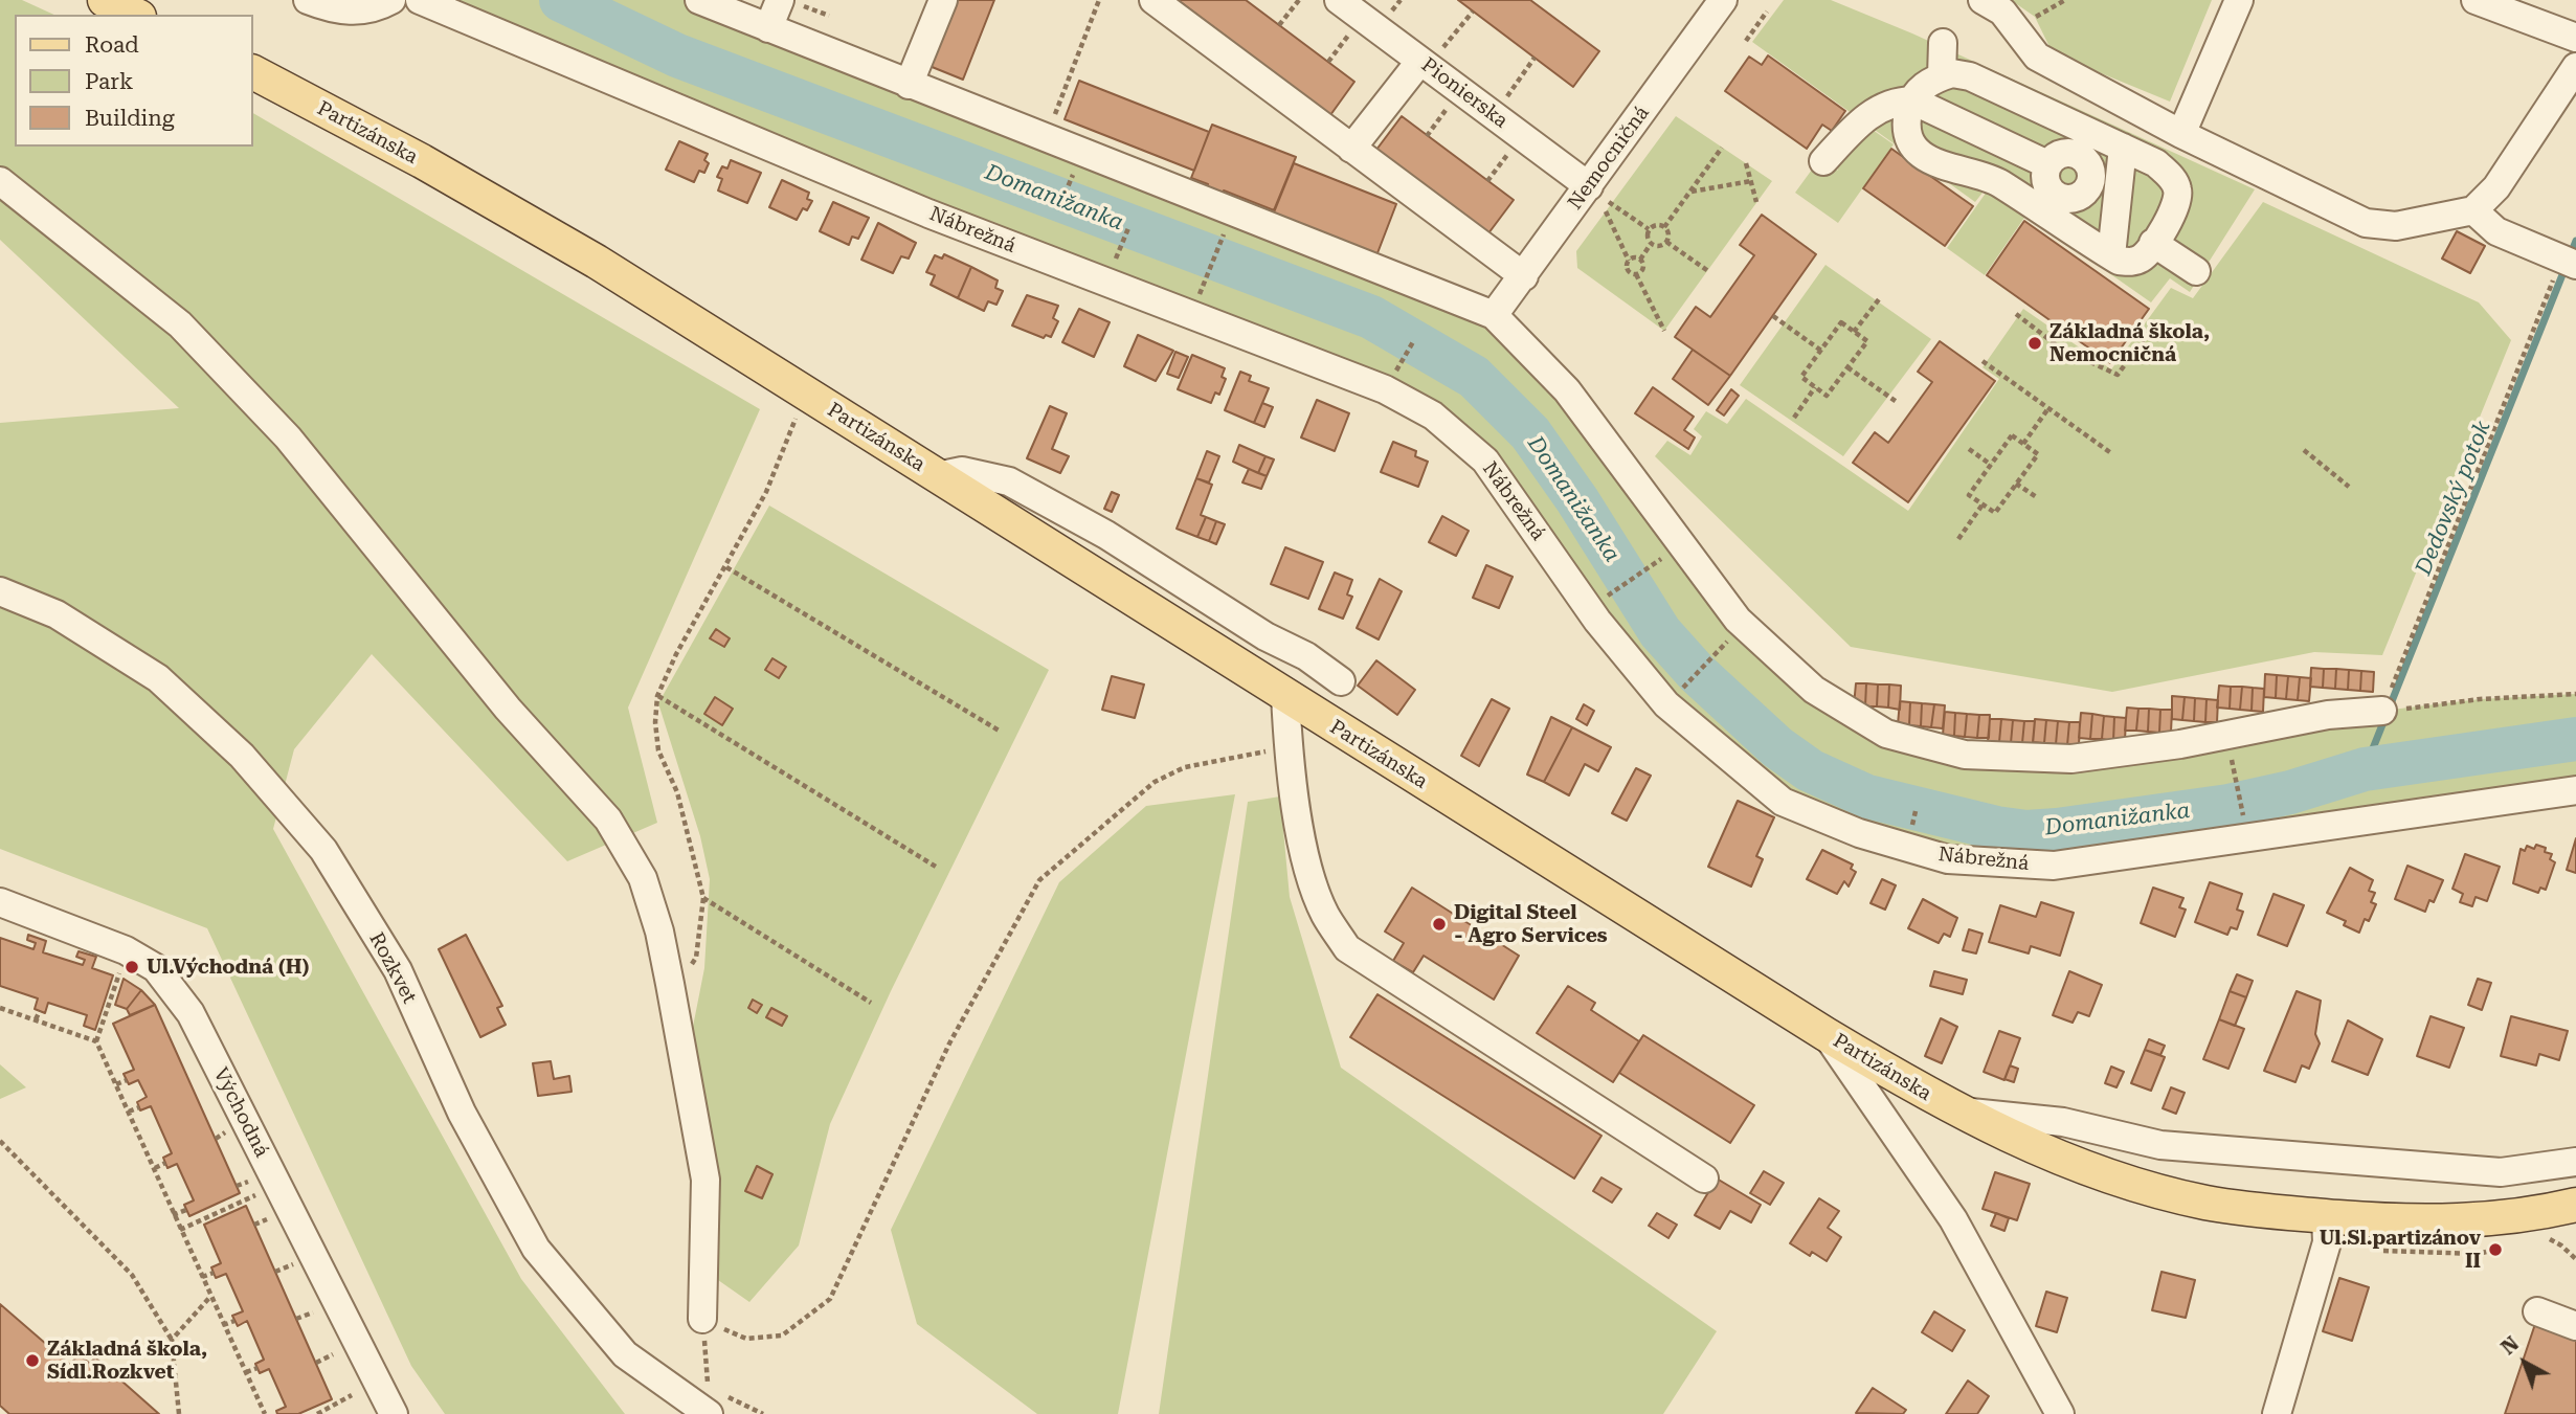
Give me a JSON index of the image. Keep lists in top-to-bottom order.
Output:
{
  "streets": {
    "main road": ["Partizánska"],
    "street": [
      "Pionierska",
      "Nemocničná",
      "Nábrežná",
      "Rozkvet",
      "Východná"
    ]
  },
  "crossings": [
    ["Pionierska", "Nemocničná"]
  ],
  "water": ["Domanižanka", "Dedovský potok"],
  "places": [
    "Základná škola, Nemocničná",
    "Digital Steel - Agro Services",
    "Ul.Východná (H)",
    "Ul.Sl.partizánov II",
    "Základná škola, Sídl.Rozkvet"
  ],
  "legend": ["Road", "Park", "Building"],
  "north": "top left"
}
